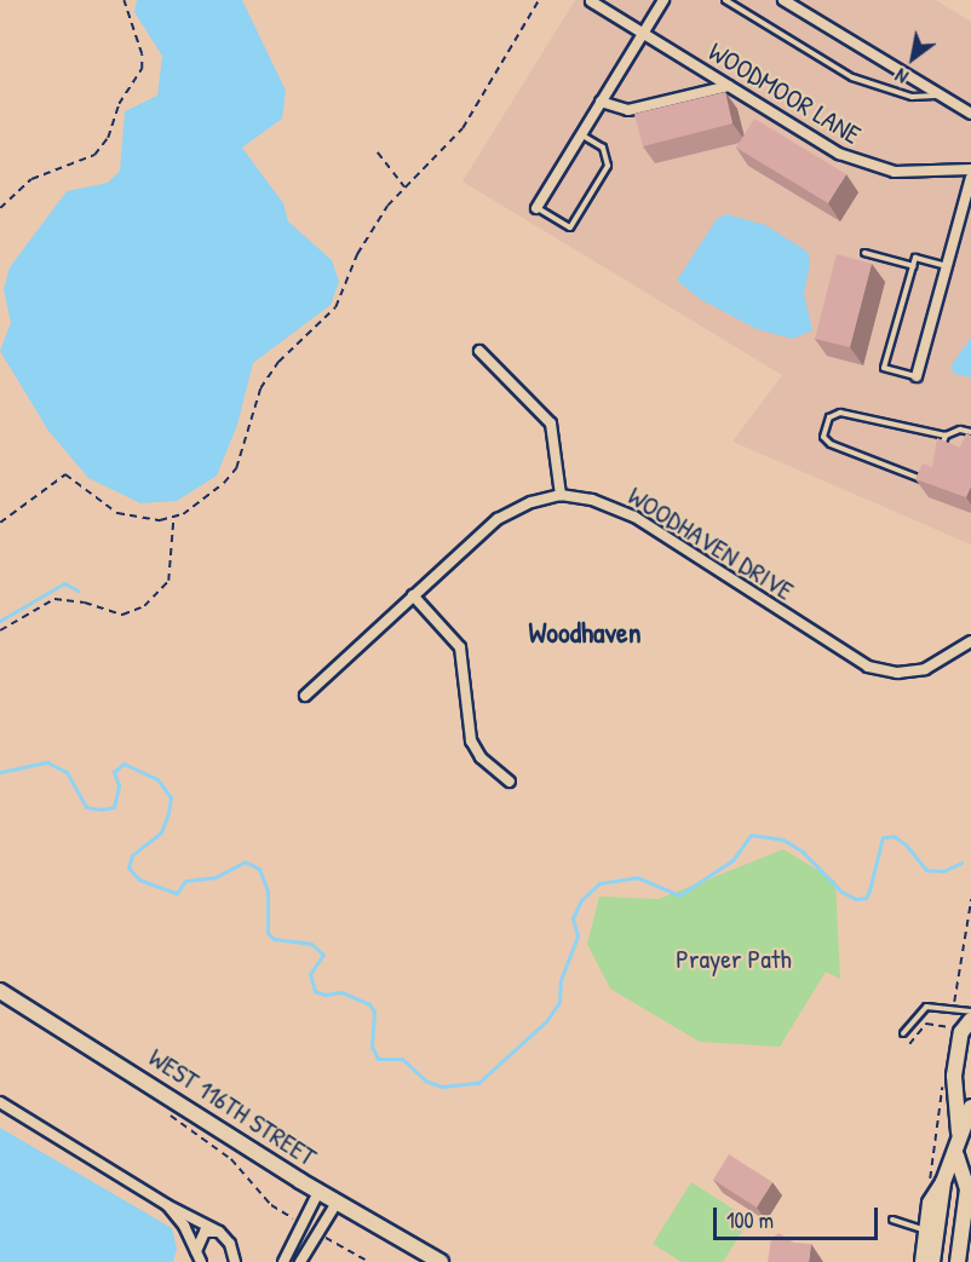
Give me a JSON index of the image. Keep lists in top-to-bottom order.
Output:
{
  "streets": {
    "main road": ["WEST 116TH STREET"],
    "street": ["WOODMOOR LANE", "WOODHAVEN DRIVE"]
  },
  "districts": ["Woodhaven"],
  "parks": ["Prayer Path"],
  "scale_bar": "100 m",
  "north": "bottom left"
}
